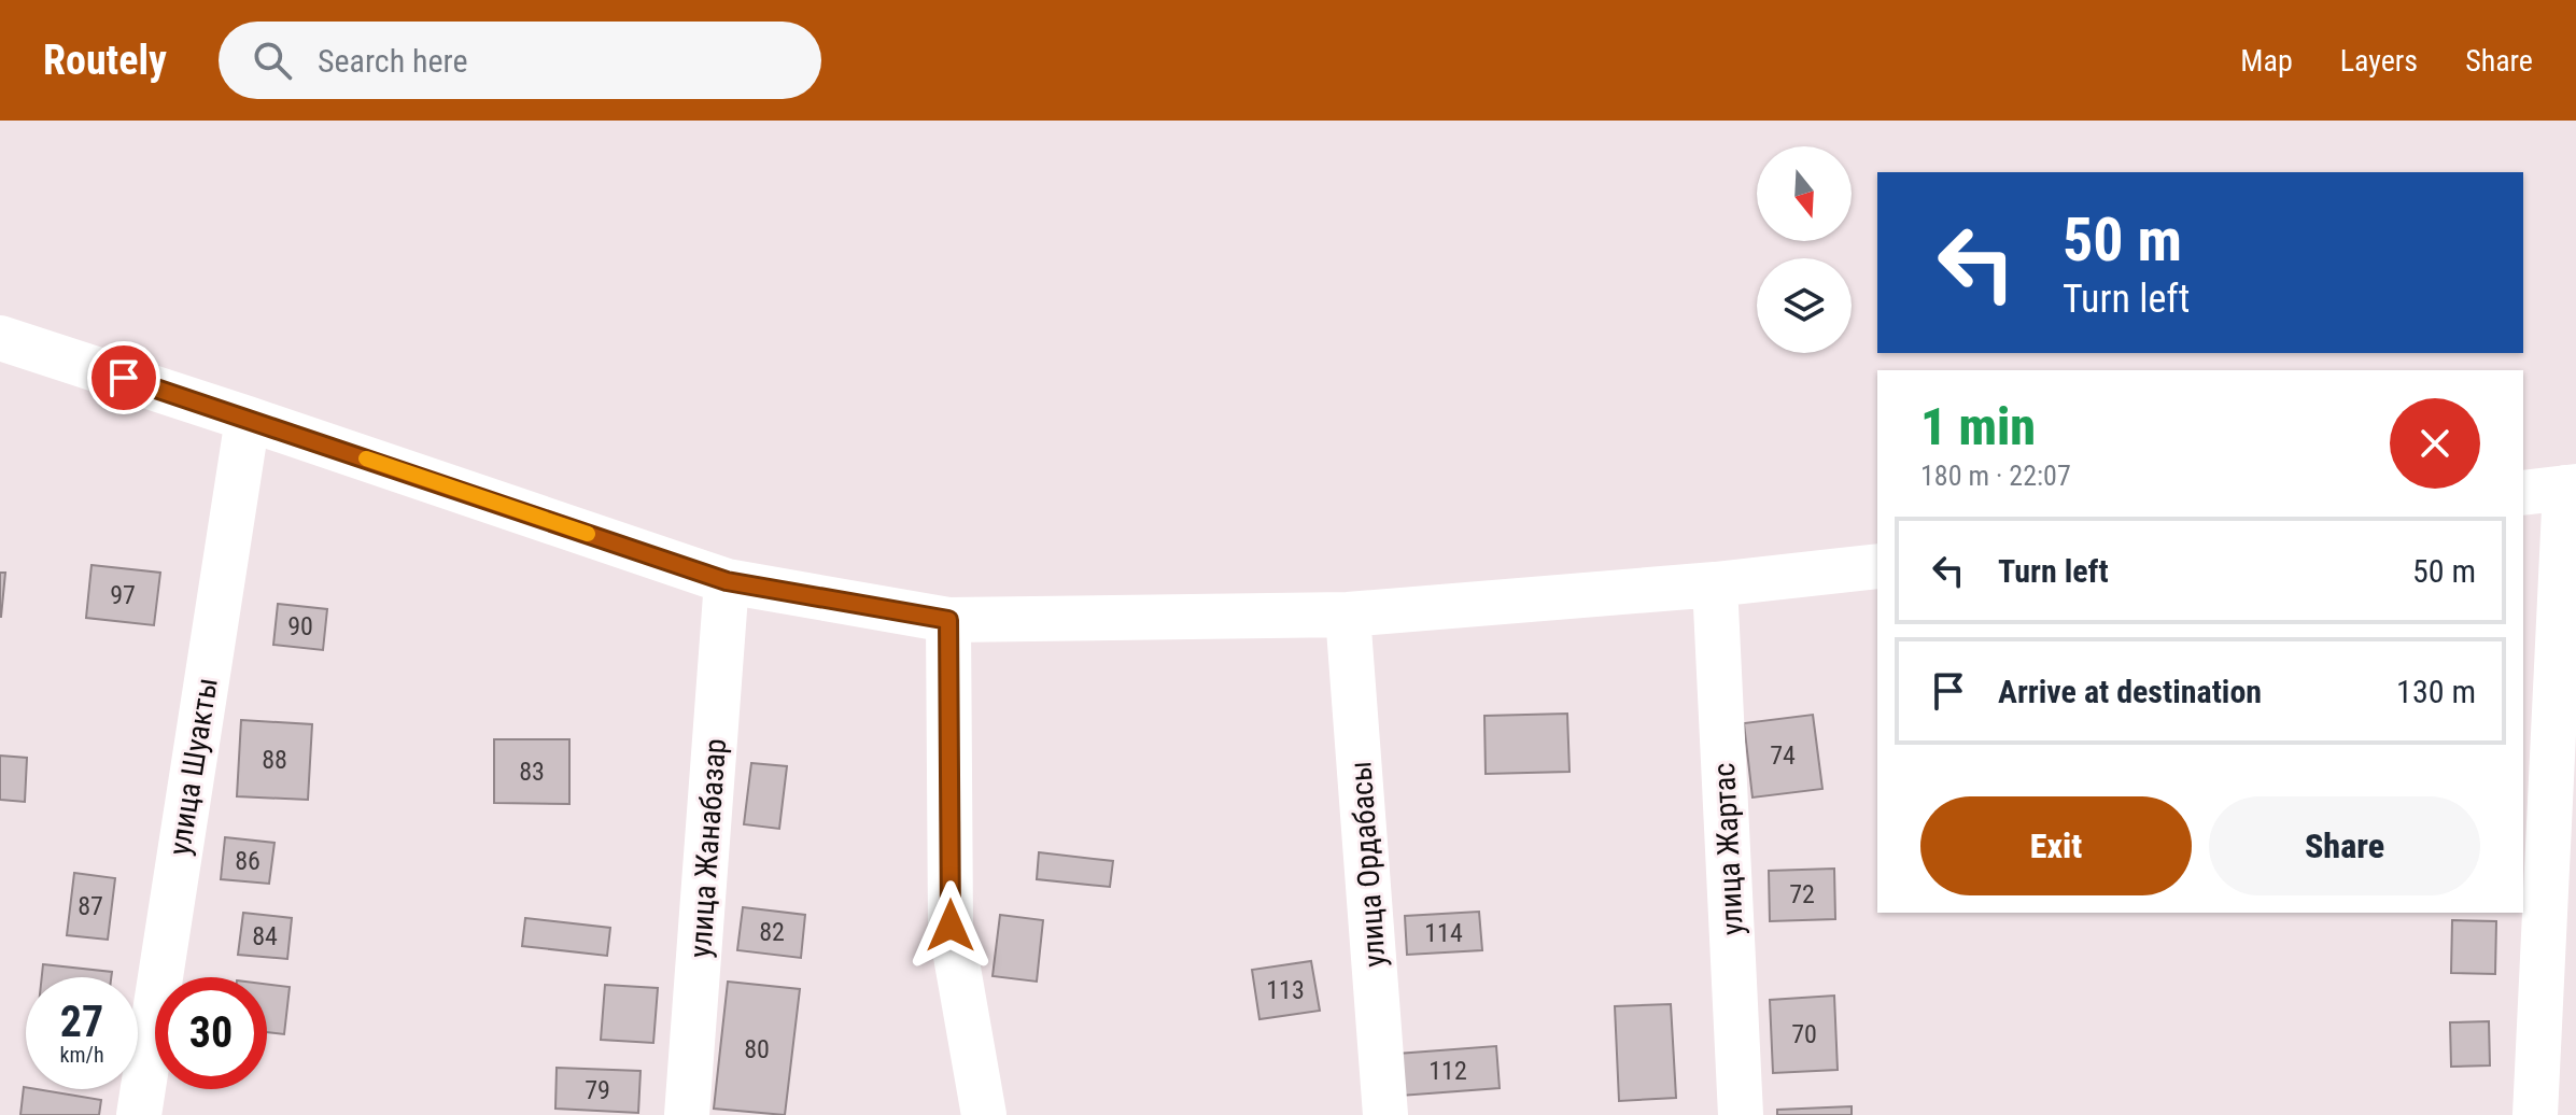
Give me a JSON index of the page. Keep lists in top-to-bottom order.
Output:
{
  "streets": {
    "street": [
      "улица Шуакты",
      "улица Жанабазар",
      "улица Жартас",
      "улица Ордабасы"
    ]
  },
  "house_numbers": [
    "97",
    "90",
    "74",
    "88",
    "83",
    "86",
    "72",
    "87",
    "82",
    "114",
    "84",
    "113",
    "70",
    "80",
    "112",
    "79"
  ],
  "north": "bottom",
  "page": {
    "header": "Routely",
    "search": "Search here",
    "nav": ["Map", "Layers", "Share"],
    "turn": ["50 m", "Turn left"],
    "heading": ["1 min", "180 m · 22:07"],
    "list": [
      {
        "name": "Turn left",
        "value": "50 m"
      },
      {
        "name": "Arrive at destination",
        "value": "130 m"
      }
    ],
    "buttons": ["Exit", "Share"],
    "speed": "27 km/h",
    "limit": "30"
  }
}
